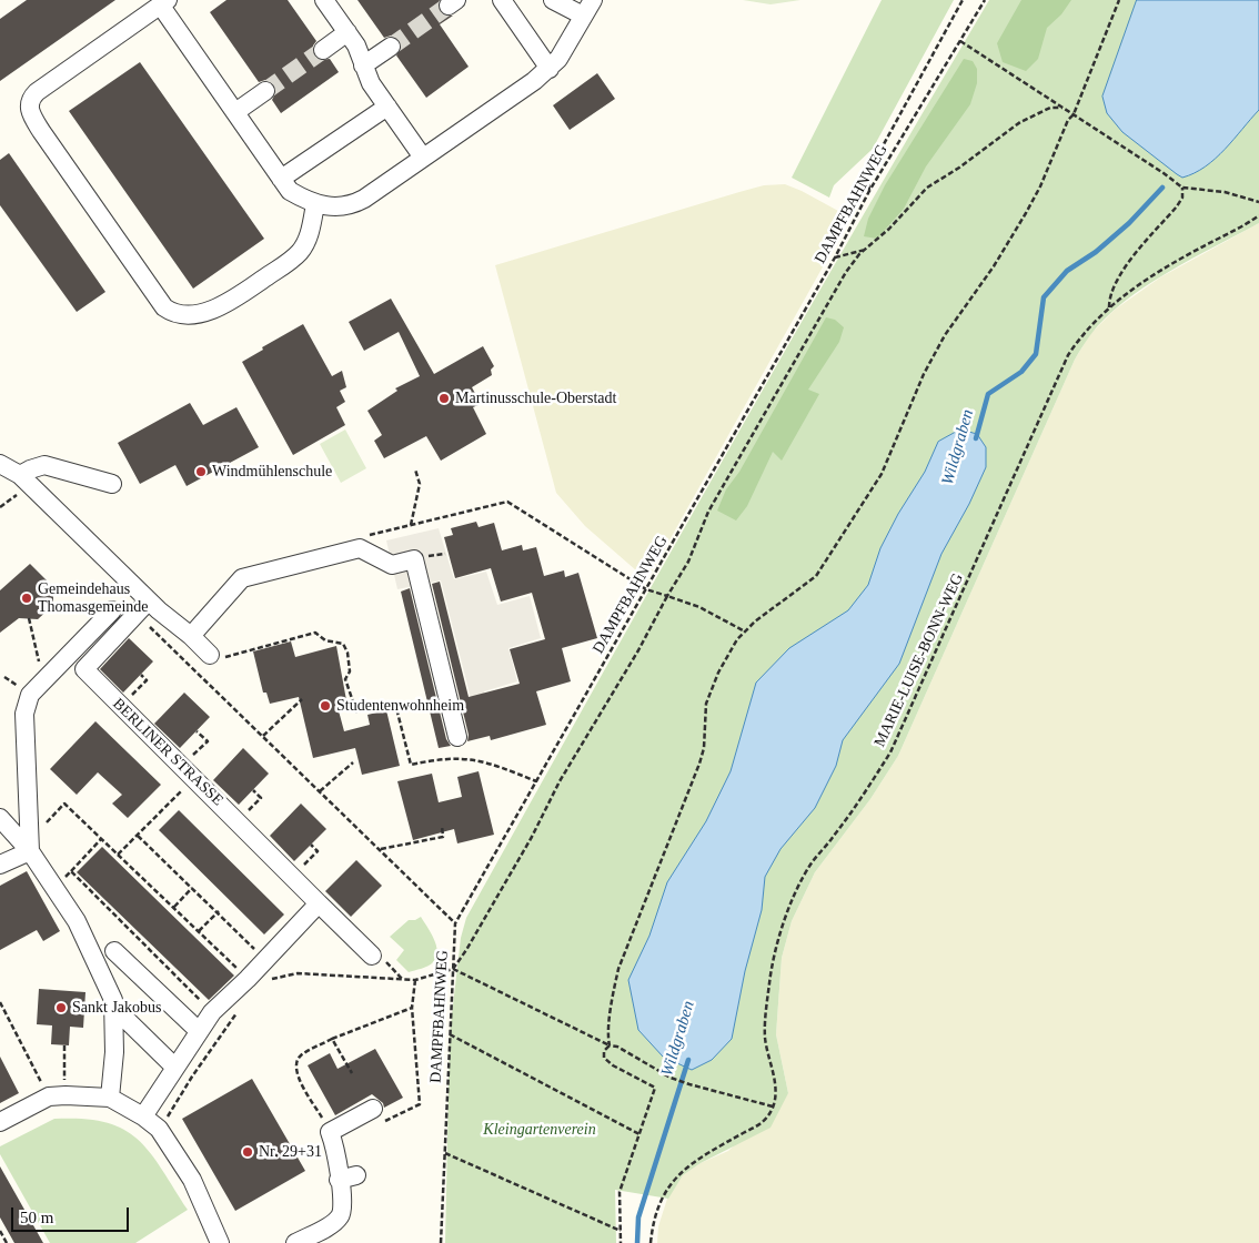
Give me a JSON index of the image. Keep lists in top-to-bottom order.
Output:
{
  "streets": {
    "street": ["BERLINER STRASSE"],
    "path": ["DAMPFBAHNWEG", "MARIE-LUISE-BONN-WEG"]
  },
  "water": ["Wildgraben"],
  "parks": ["Kleingartenverein"],
  "places": [
    "Martinusschule-Oberstadt",
    "Windmühlenschule",
    "Gemeindehaus Thomasgemeinde",
    "Studentenwohnheim",
    "Sankt Jakobus",
    "Nr. 29+31"
  ],
  "scale_bar": "50 m"
}
